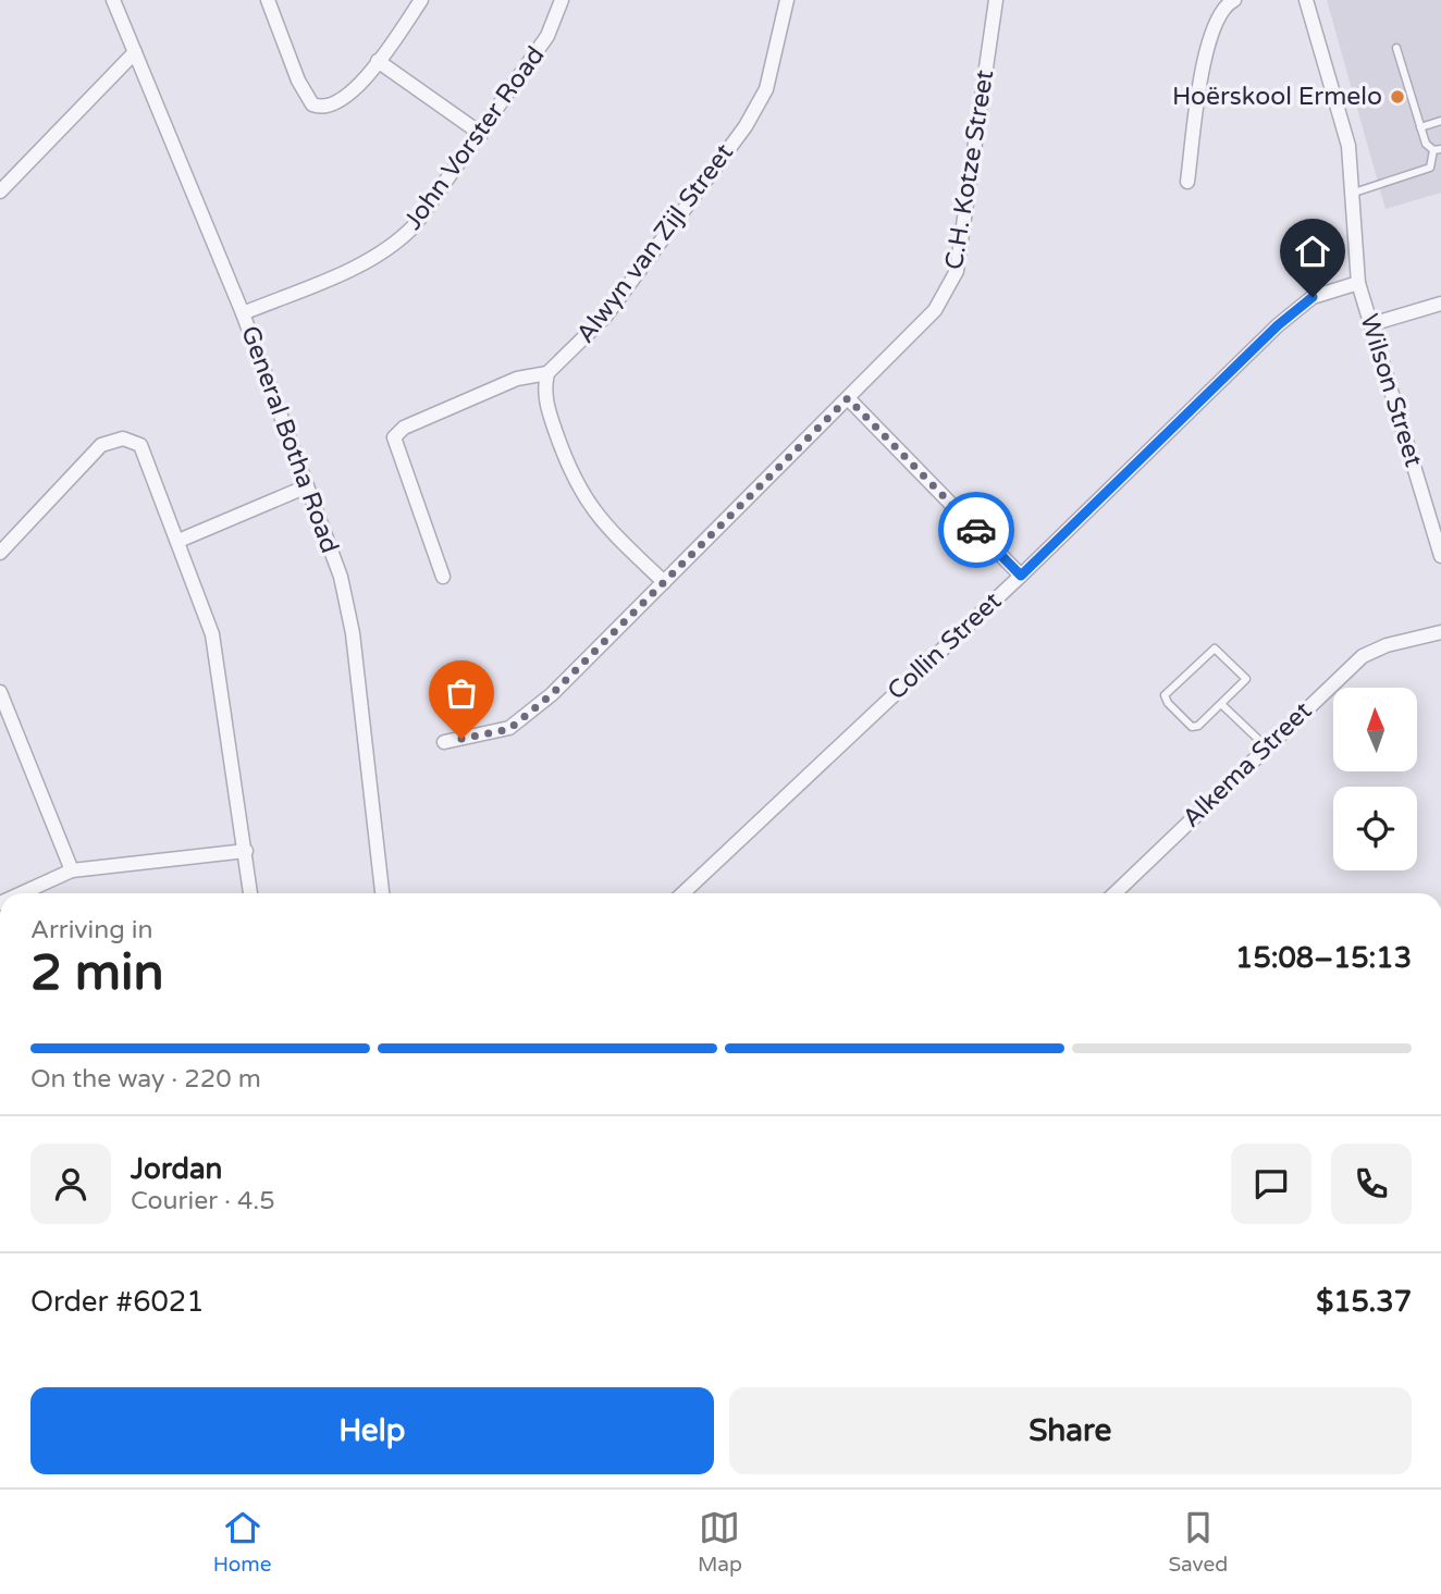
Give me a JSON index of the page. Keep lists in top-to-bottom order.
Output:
{
  "streets": {
    "street": [
      "John Vorster Road",
      "C.H. Kotze Street",
      "Alwyn van Zijl Street",
      "Wilson Street",
      "General Botha Road",
      "Collin Street",
      "Alkema Street"
    ]
  },
  "crossings": [
    ["John Vorster Road", "General Botha Road"],
    ["Wilson Street", "Collin Street"]
  ],
  "places": ["Hoërskool Ermelo"],
  "north": "top",
  "page": {
    "heading": ["2 min", "Arriving in", "15:08–15:13"],
    "panel": [
      "Jordan",
      "Courier · 4.5",
      "Order #6021",
      "$15.37"
    ],
    "bar": "On the way · 220 m",
    "buttons": ["Help", "Share"],
    "tabs": ["Home", "Map", "Saved"]
  }
}
